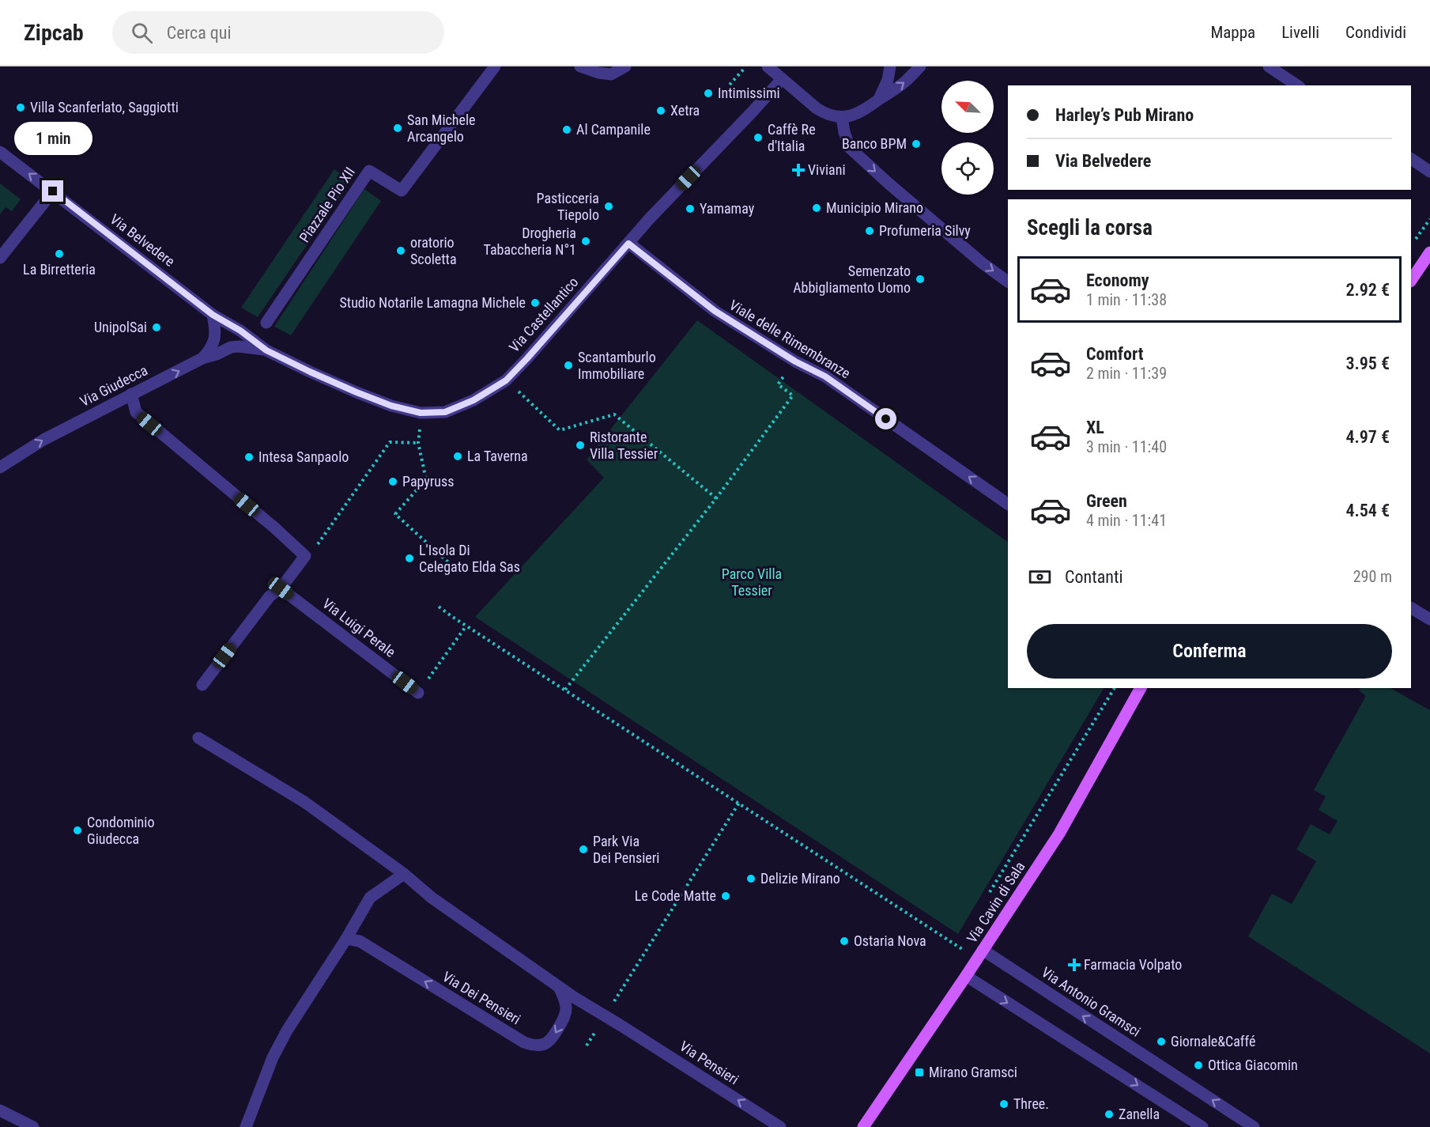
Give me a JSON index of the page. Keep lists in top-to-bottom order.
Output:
{
  "streets": {
    "main road": ["Via Cavin di Sala"],
    "street": [
      "Piazzale Pio XII",
      "Via Belvedere",
      "Via Castellantico",
      "Viale delle Rimembranze",
      "Via Giudecca",
      "Via Luigi Perale",
      "Via Dei Pensieri",
      "Via Antonio Gramsci",
      "Via Pensieri"
    ]
  },
  "crossings": [
    ["Via Belvedere", "Via Castellantico"],
    ["Via Castellantico", "Viale delle Rimembranze"],
    ["Via Castellantico", "Via Giudecca"],
    ["Via Cavin di Sala", "Via Antonio Gramsci"]
  ],
  "one_way": ["Viale delle Rimembranze", "Via Giudecca", "Via Pensieri"],
  "parks": ["Parco Villa Tessier"],
  "places": {
    "other": [
      "Intimissimi",
      "Villa Scanferlato, Saggiotti",
      "Xetra",
      "San Michele Arcangelo",
      "Al Campanile",
      "Caffè Re d'Italia",
      "Banco BPM",
      "Pasticceria Tiepolo",
      "Municipio Mirano",
      "Yamamay",
      "Profumeria Silvy",
      "Drogheria Tabaccheria N°1",
      "oratorio Scoletta",
      "La Birretteria",
      "Semenzato Abbigliamento Uomo",
      "Studio Notarile Lamagna Michele",
      "UnipolSai",
      "Scantamburlo Immobiliare",
      "Ristorante Villa Tessier",
      "La Taverna",
      "Intesa Sanpaolo",
      "Papyruss",
      "L'Isola Di Celegato Elda Sas",
      "Condominio Giudecca",
      "Park Via Dei Pensieri",
      "Delizie Mirano",
      "Le Code Matte",
      "Ostaria Nova",
      "Giornale&Caffé",
      "Ottica Giacomin",
      "Three.",
      "Zanella"
    ],
    "health": ["Viviani", "Farmacia Volpato"],
    "transit": ["Mirano Gramsci"]
  },
  "north": "top left",
  "page": {
    "header": "Zipcab",
    "search": "Cerca qui",
    "nav": ["Mappa", "Livelli", "Condividi"],
    "banner": ["Harley’s Pub Mirano", "Via Belvedere"],
    "bubble": "1 min",
    "heading": "Scegli la corsa",
    "list": [
      {
        "name": "Economy",
        "note": "1 min · 11:38",
        "value": "2.92 €"
      },
      {
        "name": "Comfort",
        "note": "2 min · 11:39",
        "value": "3.95 €"
      },
      {
        "name": "XL",
        "note": "3 min · 11:40",
        "value": "4.97 €"
      },
      {
        "name": "Green",
        "note": "4 min · 11:41",
        "value": "4.54 €"
      }
    ],
    "pay": ["Contanti", "290 m"],
    "buttons": "Conferma"
  }
}
